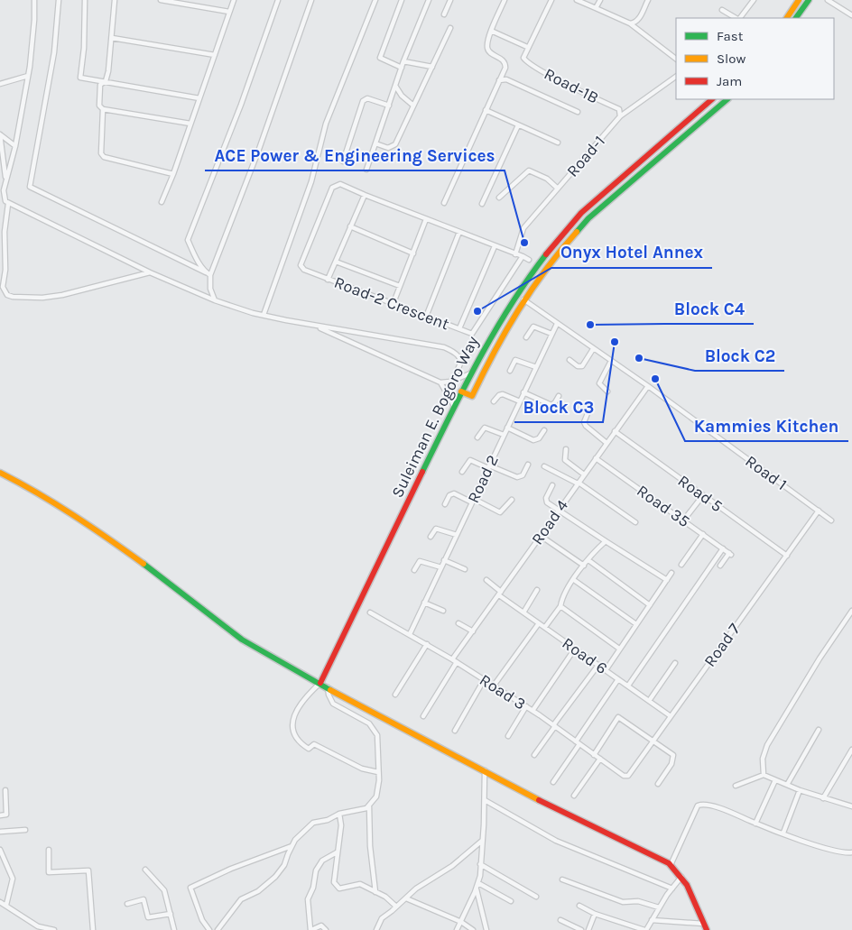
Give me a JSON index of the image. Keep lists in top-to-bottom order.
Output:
{
  "streets": {
    "main road": ["Suleiman E. Bogoro Way"],
    "street": [
      "Road-1B",
      "Road-1",
      "Road-2 Crescent",
      "Road 1",
      "Road 2",
      "Road 5",
      "Road 35",
      "Road 4",
      "Road 7",
      "Road 6",
      "Road 3"
    ]
  },
  "crossings": [
    ["Road-1B", "Road-1"],
    ["Suleiman E. Bogoro Way", "Road 1"],
    ["Road 1", "Road 2"],
    ["Road 1", "Road 4"],
    ["Road 1", "Road 7"],
    ["Road 2", "Road 3"],
    ["Road 5", "Road 4"],
    ["Road 5", "Road 7"],
    ["Road 35", "Road 4"],
    ["Road 4", "Road 6"],
    ["Road 4", "Road 3"],
    ["Road 7", "Road 6"],
    ["Road 7", "Road 3"]
  ],
  "places": [
    "ACE Power & Engineering Services",
    "Onyx Hotel Annex",
    "Block C4",
    "Block C3",
    "Block C2",
    "Kammies Kitchen"
  ],
  "legend": ["Fast", "Slow", "Jam"]
}
